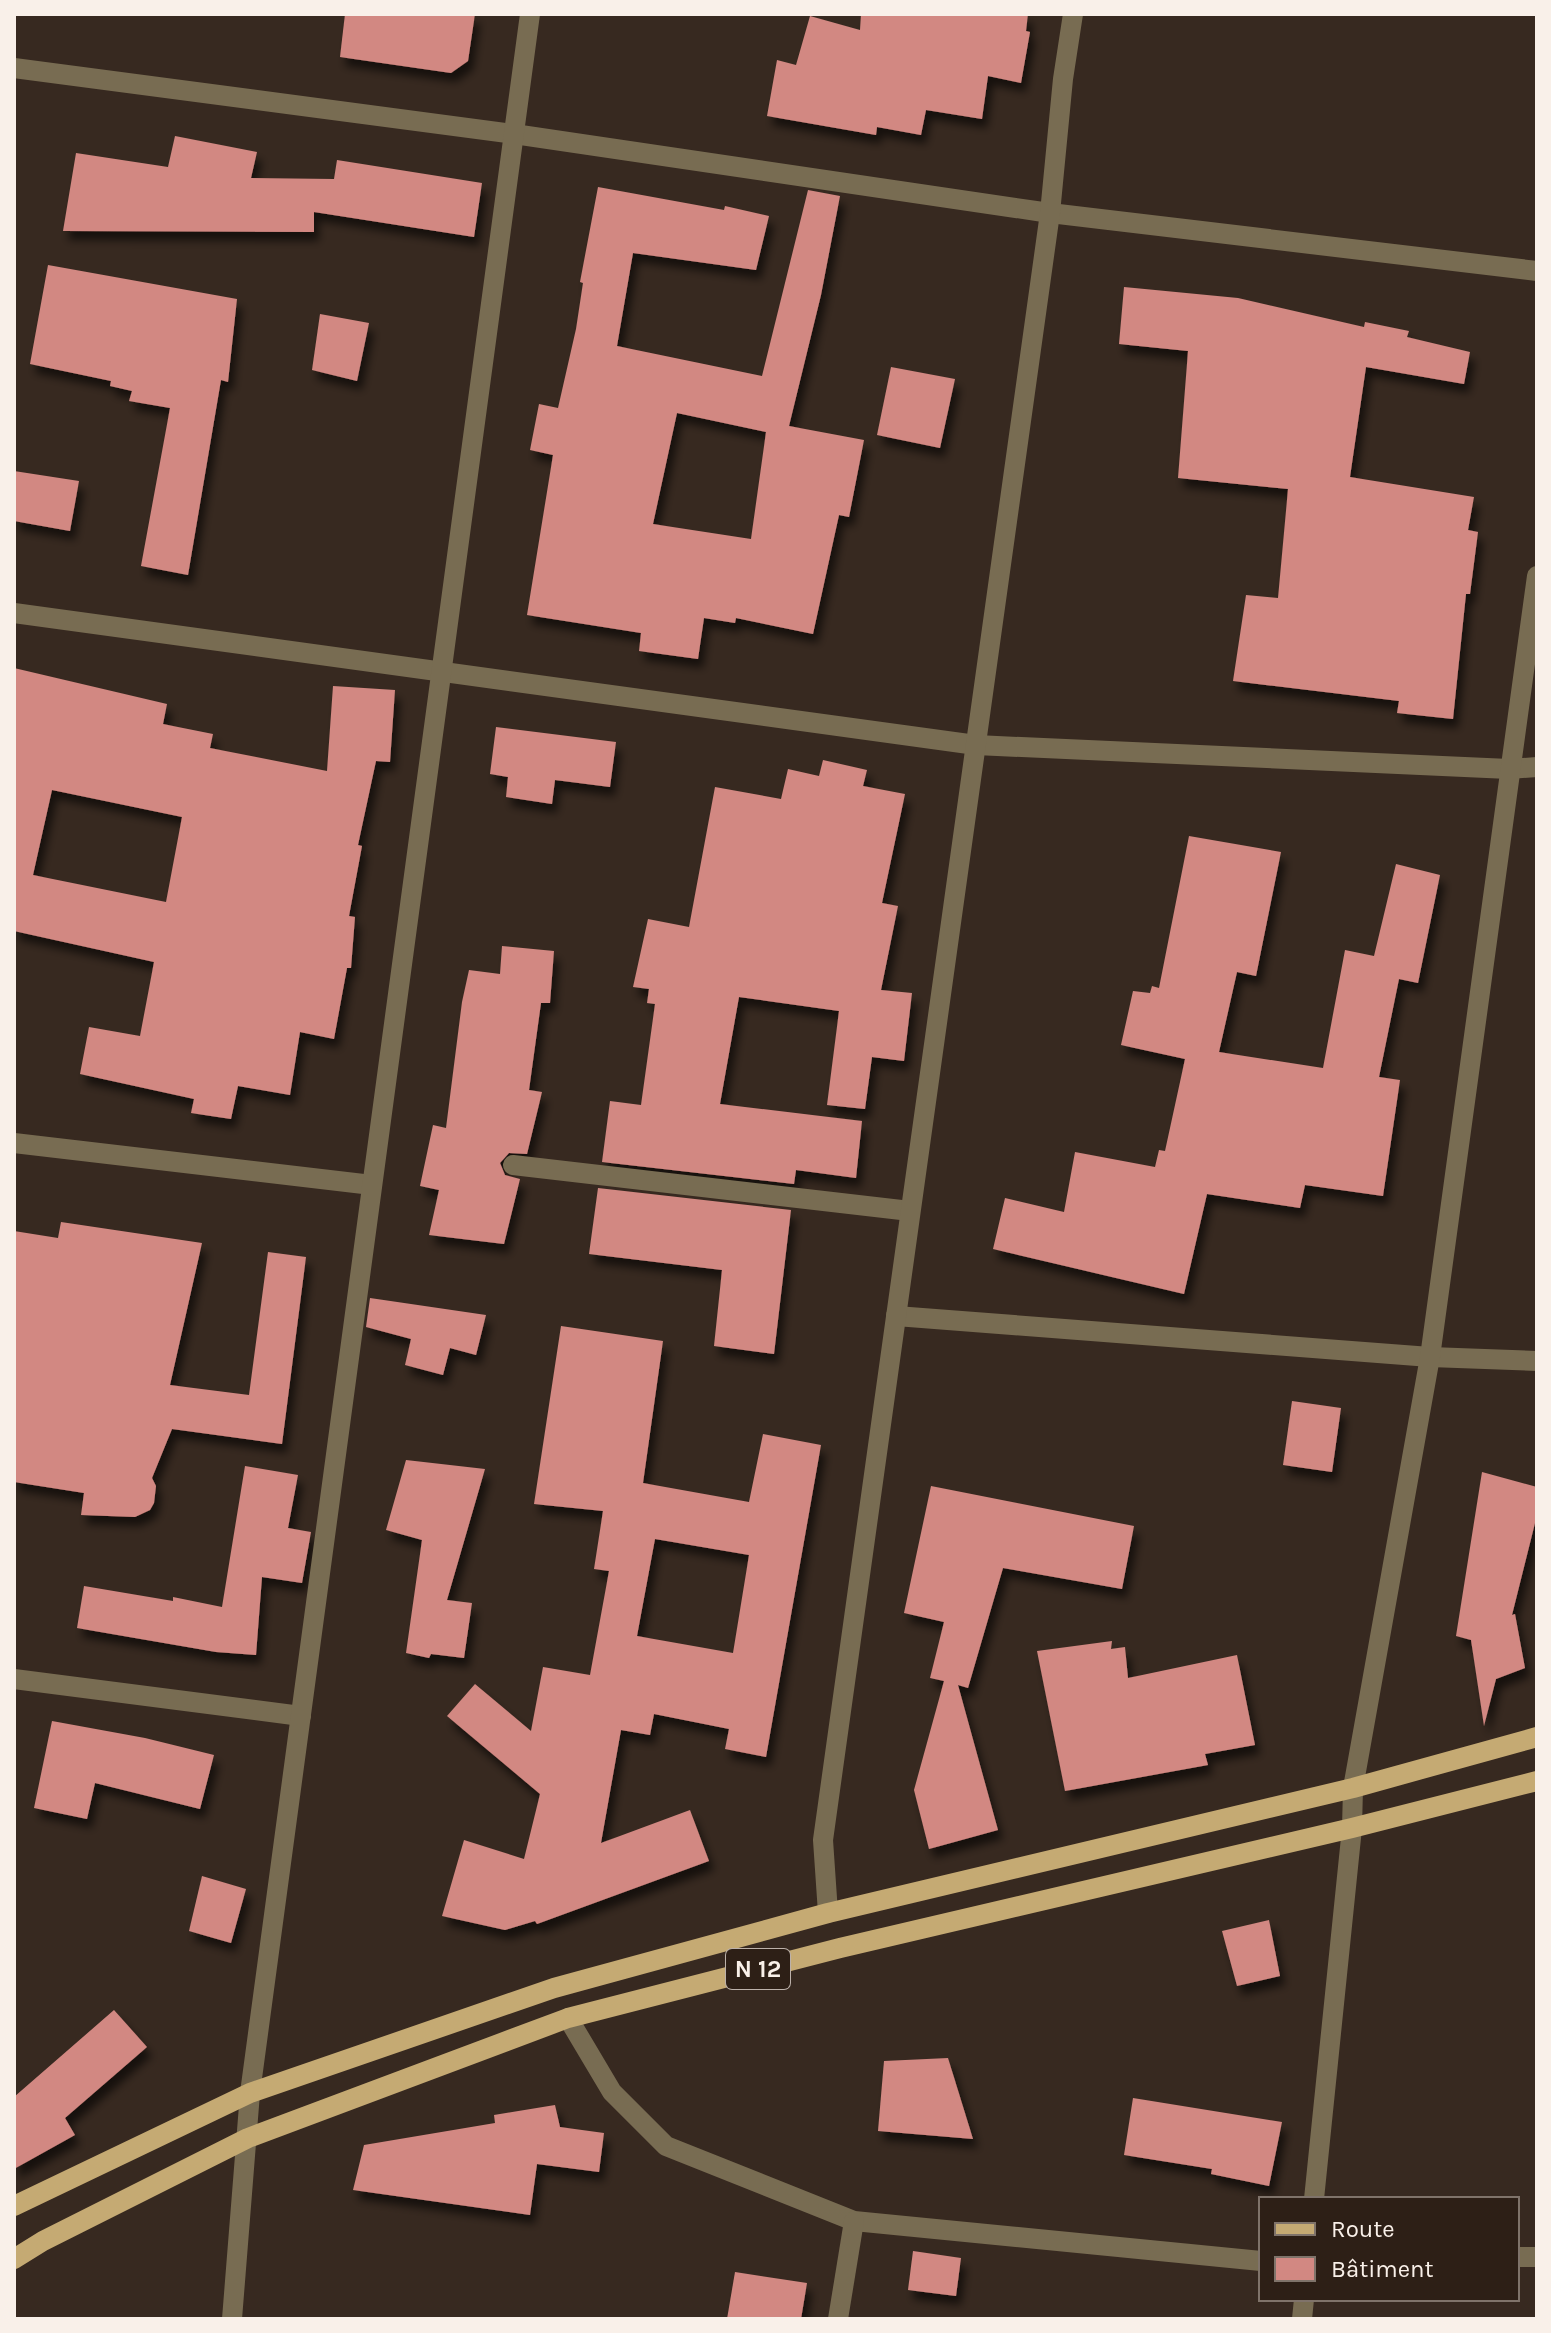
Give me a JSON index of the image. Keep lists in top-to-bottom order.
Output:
{
  "streets": {
    "main road": ["N 12"]
  },
  "legend": ["Route", "Bâtiment"]
}
